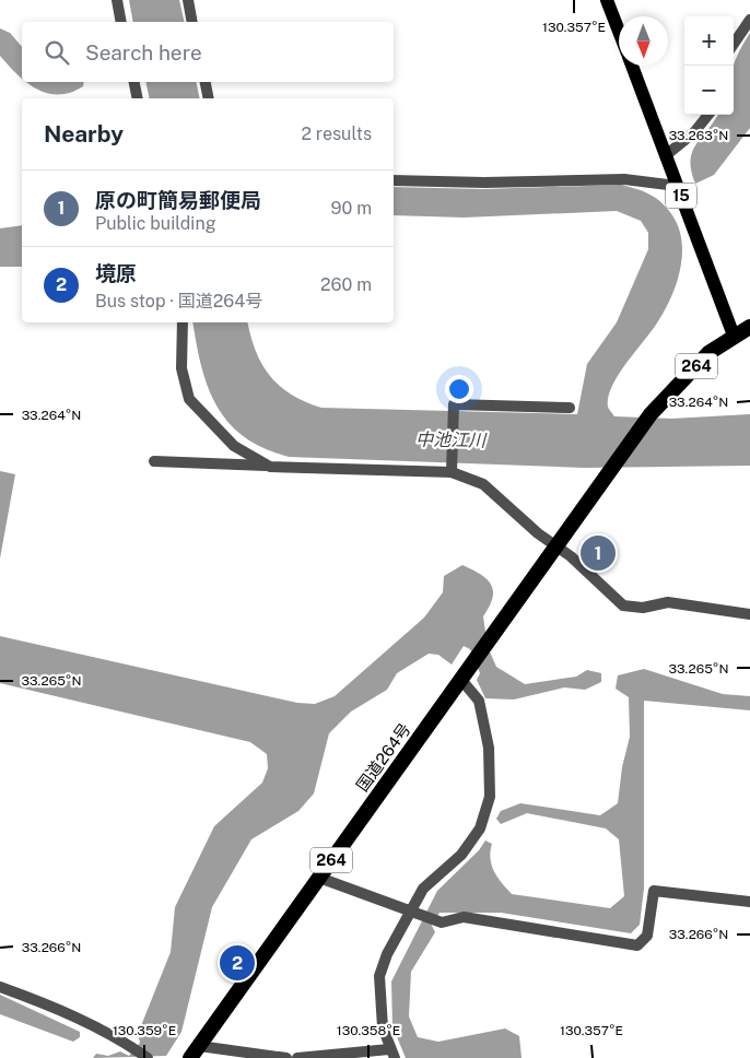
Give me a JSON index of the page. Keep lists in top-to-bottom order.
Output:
{
  "streets": {
    "highway": ["264", "国道264号"],
    "main road": ["15"]
  },
  "crossings": [
    ["15", "264"],
    ["15", "国道264号"],
    ["264", "国道264号"]
  ],
  "water": ["中池江川"],
  "north": "bottom",
  "page": {
    "map_buttons": ["+", "−"],
    "search": "Search here",
    "heading": ["Nearby", "2 results"],
    "list": [
      {
        "mark": "1",
        "name": "原の町簡易郵便局",
        "note": "Public building",
        "value": "90 m"
      },
      {
        "mark": "2",
        "name": "境原",
        "note": "Bus stop · 国道264号",
        "value": "260 m"
      }
    ],
    "pins": ["1", "2"]
  },
  "coordinates": [
    "130.357°E",
    "33.263°N",
    "33.264°N",
    "33.265°N",
    "33.266°N",
    "130.359°E",
    "130.358°E"
  ]
}
